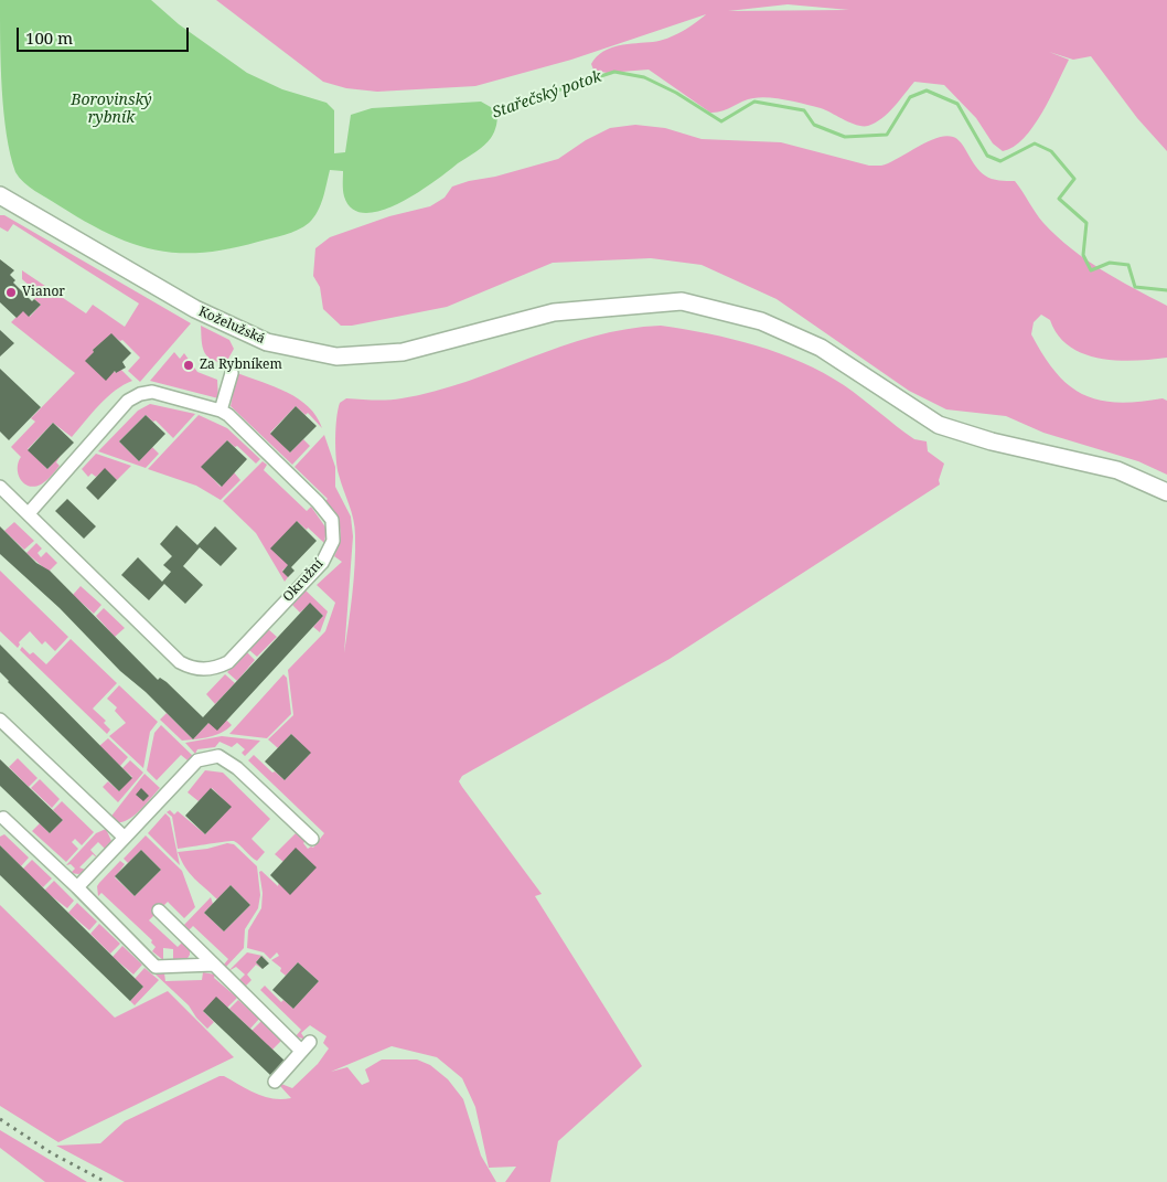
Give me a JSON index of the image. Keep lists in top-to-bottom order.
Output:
{
  "streets": {
    "main road": ["Koželužská"],
    "street": ["Okružní"]
  },
  "water": ["Stařečský potok", "Borovinský rybník"],
  "places": ["Vianor", "Za Rybníkem"],
  "scale_bar": "100 m"
}
